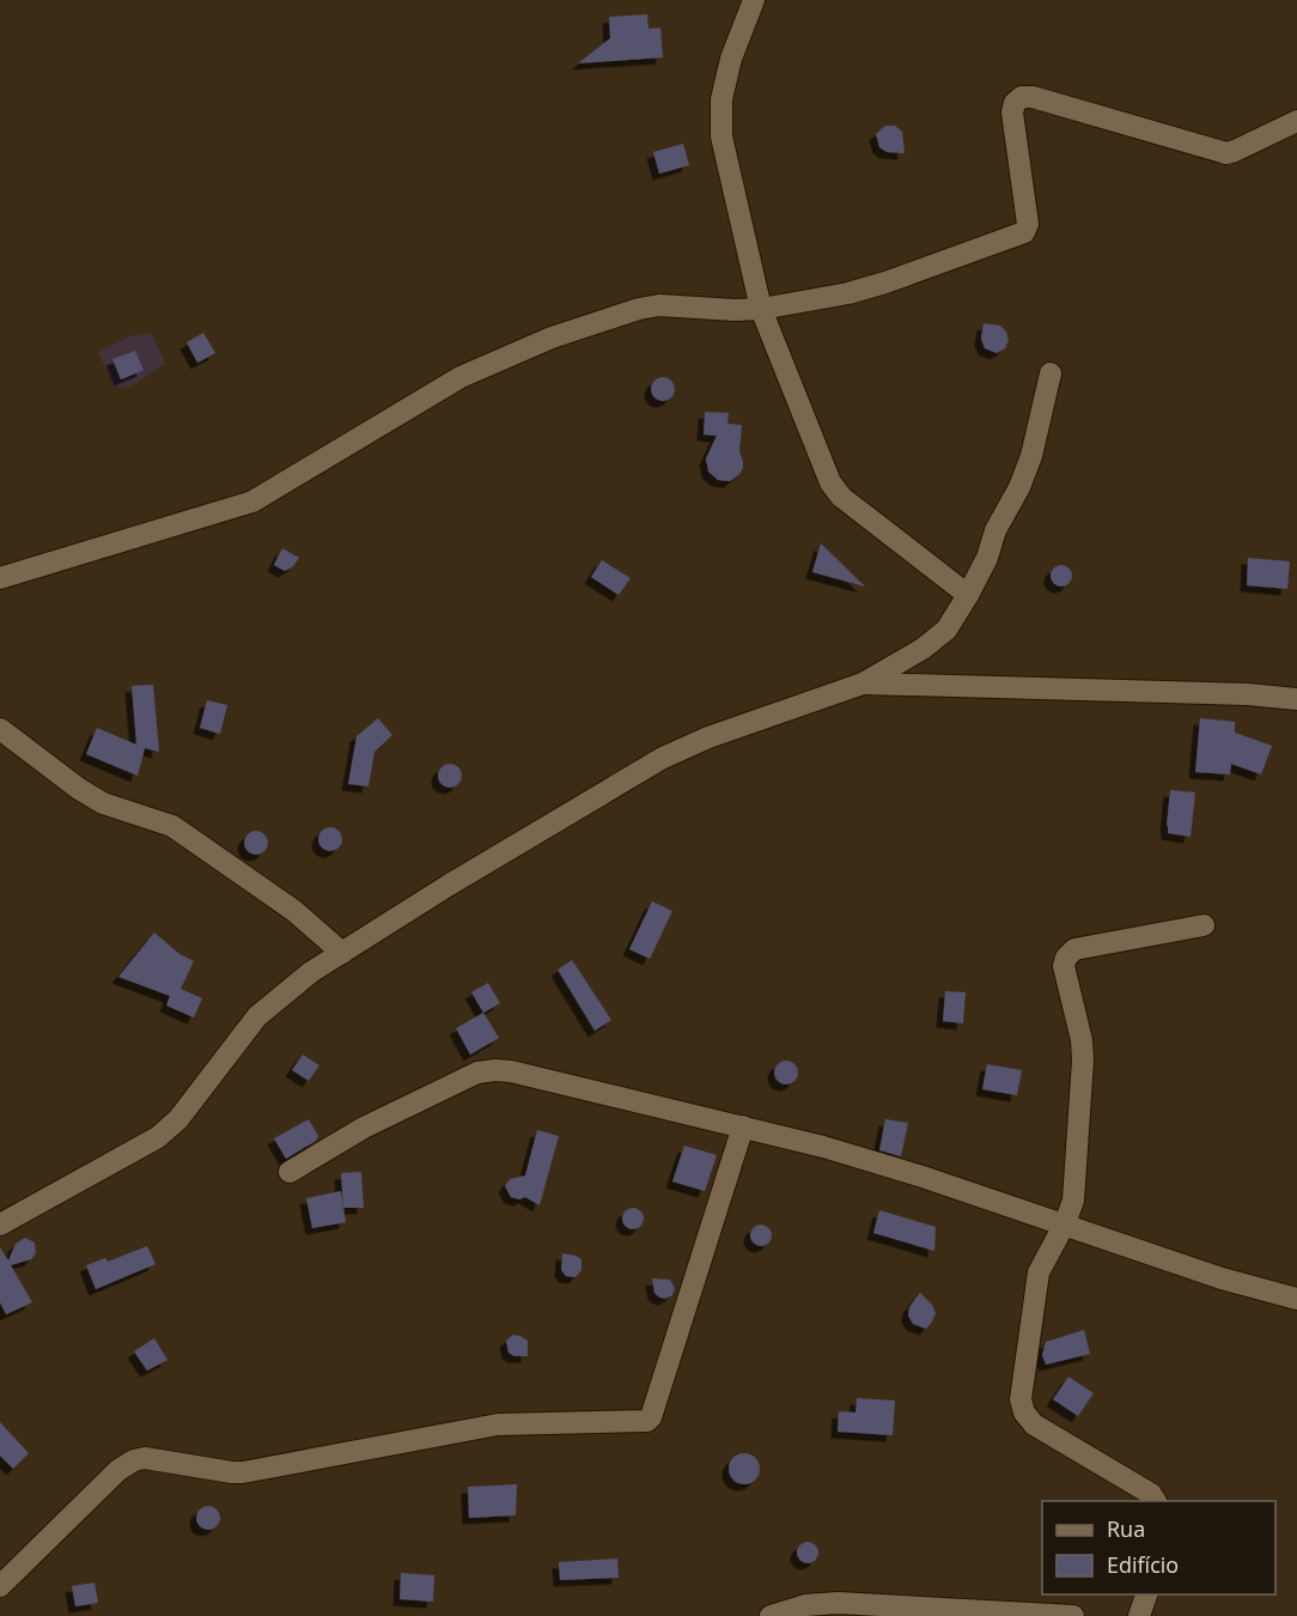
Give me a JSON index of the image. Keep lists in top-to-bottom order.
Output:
{
  "legend": ["Rua", "Edifício"]
}
